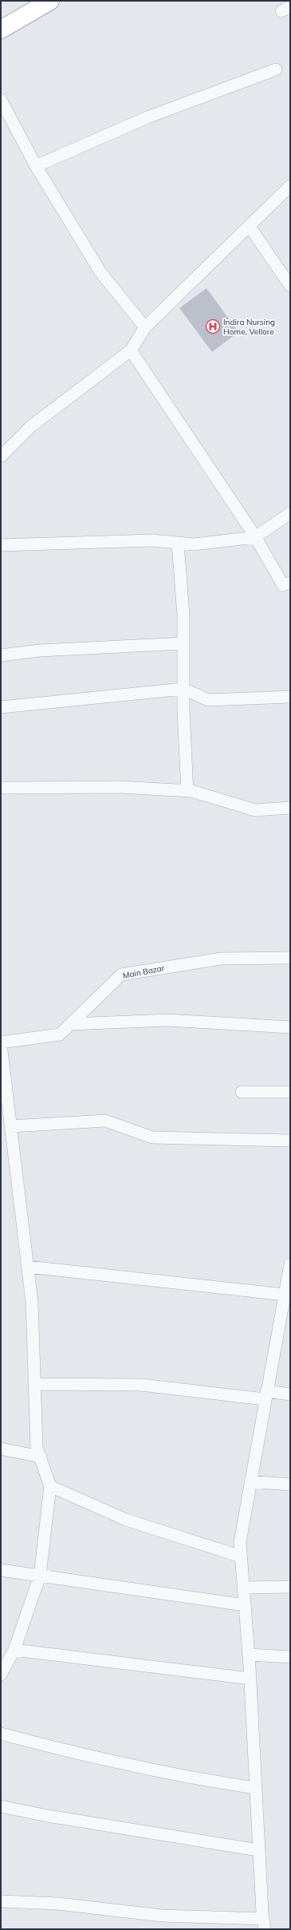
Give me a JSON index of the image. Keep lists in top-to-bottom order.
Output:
{
  "streets": {
    "street": ["Main Bazar"]
  },
  "places": {
    "hospital": ["Indira Nursing Home, Vellore"]
  }
}
